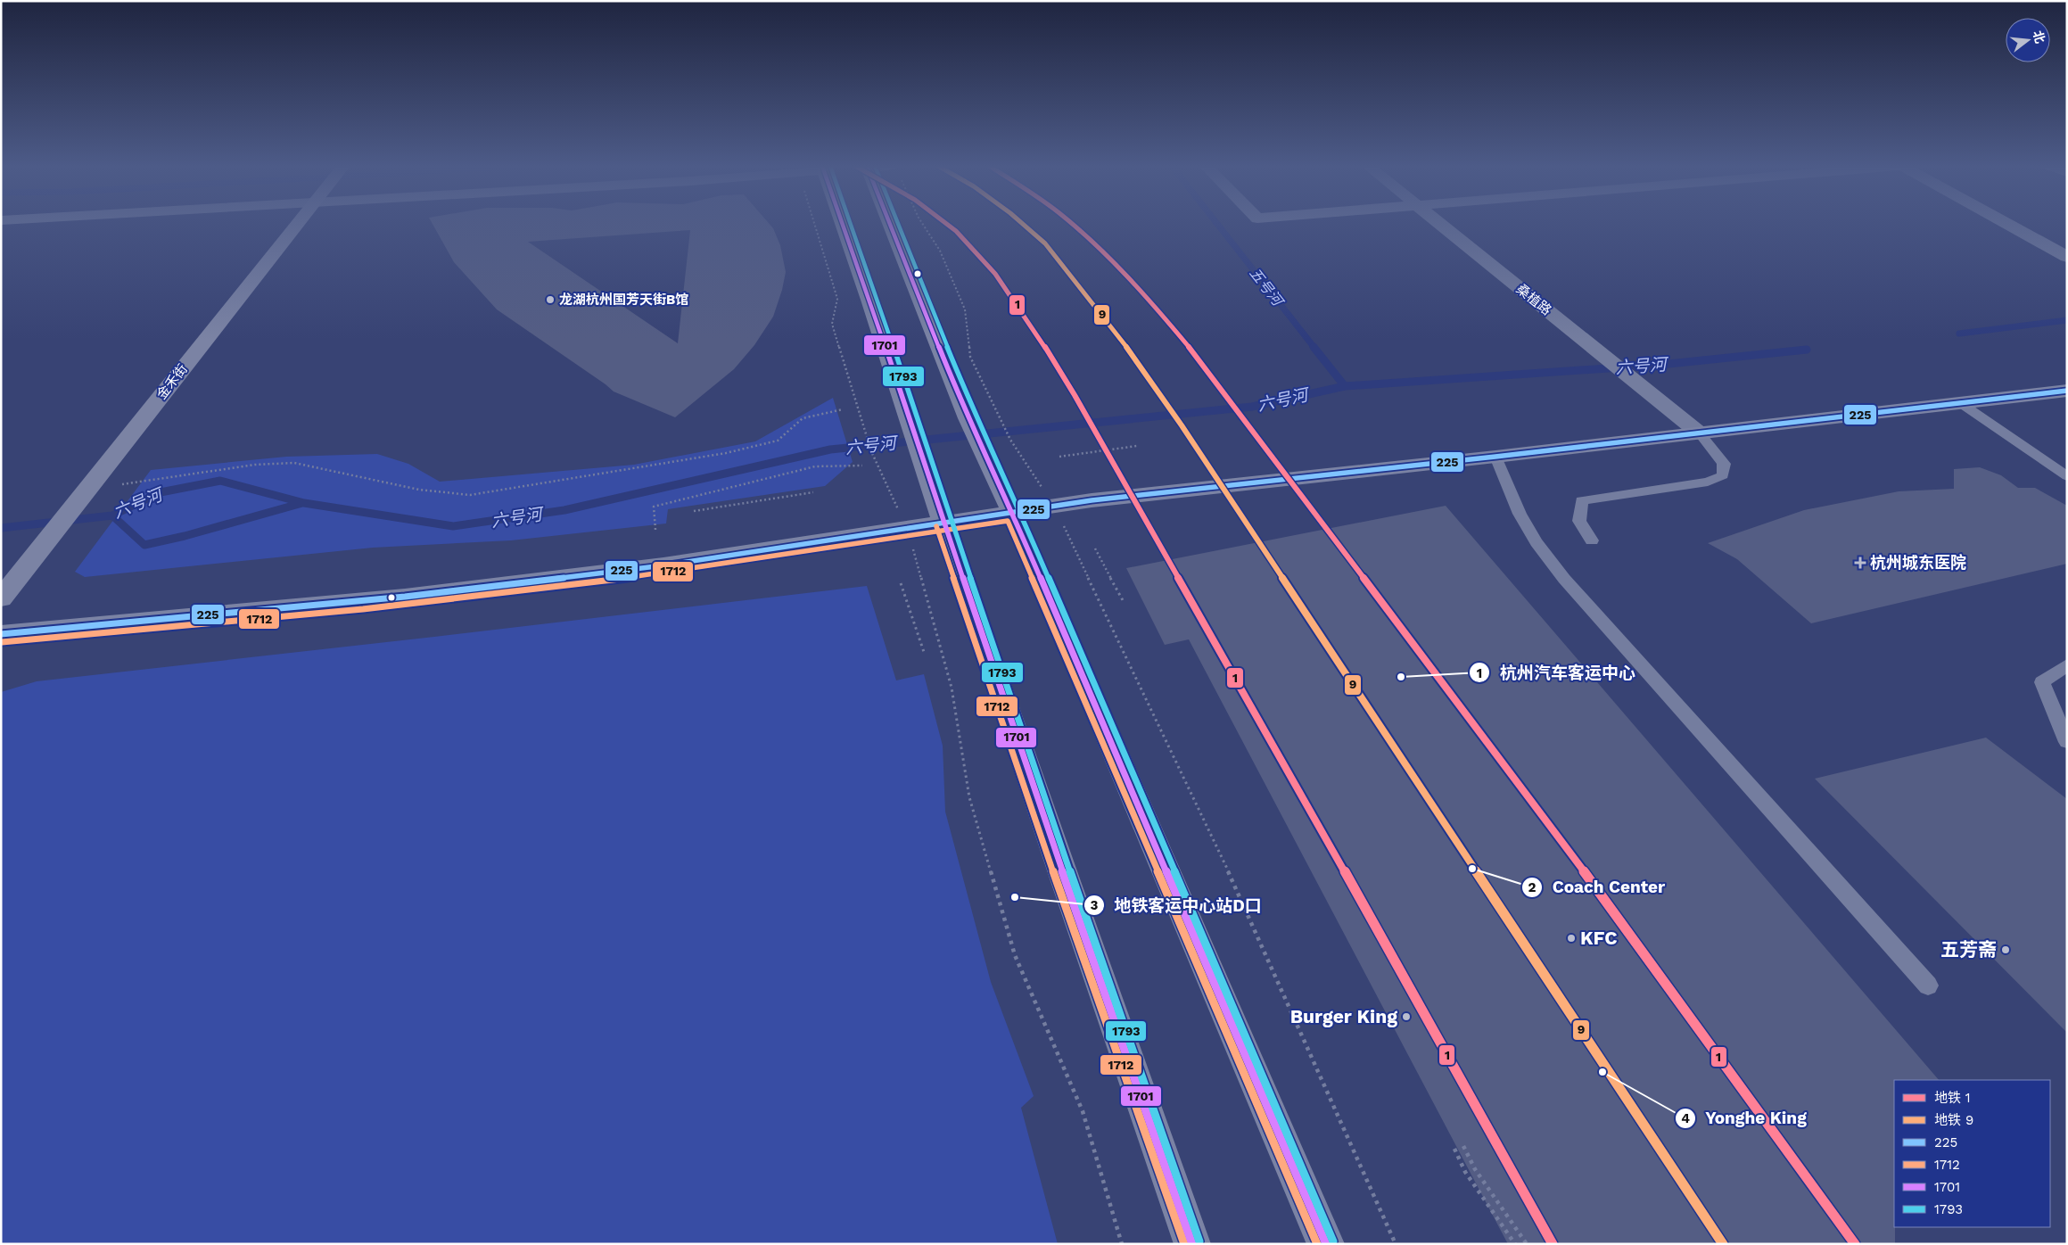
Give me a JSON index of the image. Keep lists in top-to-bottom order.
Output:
{
  "streets": {
    "main road": ["桑植路"],
    "street": ["金禾街"]
  },
  "water": ["五号河", "六号河"],
  "places": {
    "other": [
      "龙湖杭州国芳天街B馆",
      "杭州汽车客运中心",
      "Coach Center",
      "地铁客运中心站D口",
      "KFC",
      "五芳斋",
      "Burger King",
      "Yonghe King"
    ],
    "health": ["杭州城东医院"]
  },
  "lines": [
    "metro line 1",
    "metro line 9",
    "transit line 1701",
    "transit line 1793",
    "transit line 225",
    "transit line 1712"
  ],
  "legend": [
    "地铁 1",
    "地铁 9",
    "225",
    "1712",
    "1701",
    "1793"
  ],
  "north": "right"
}
